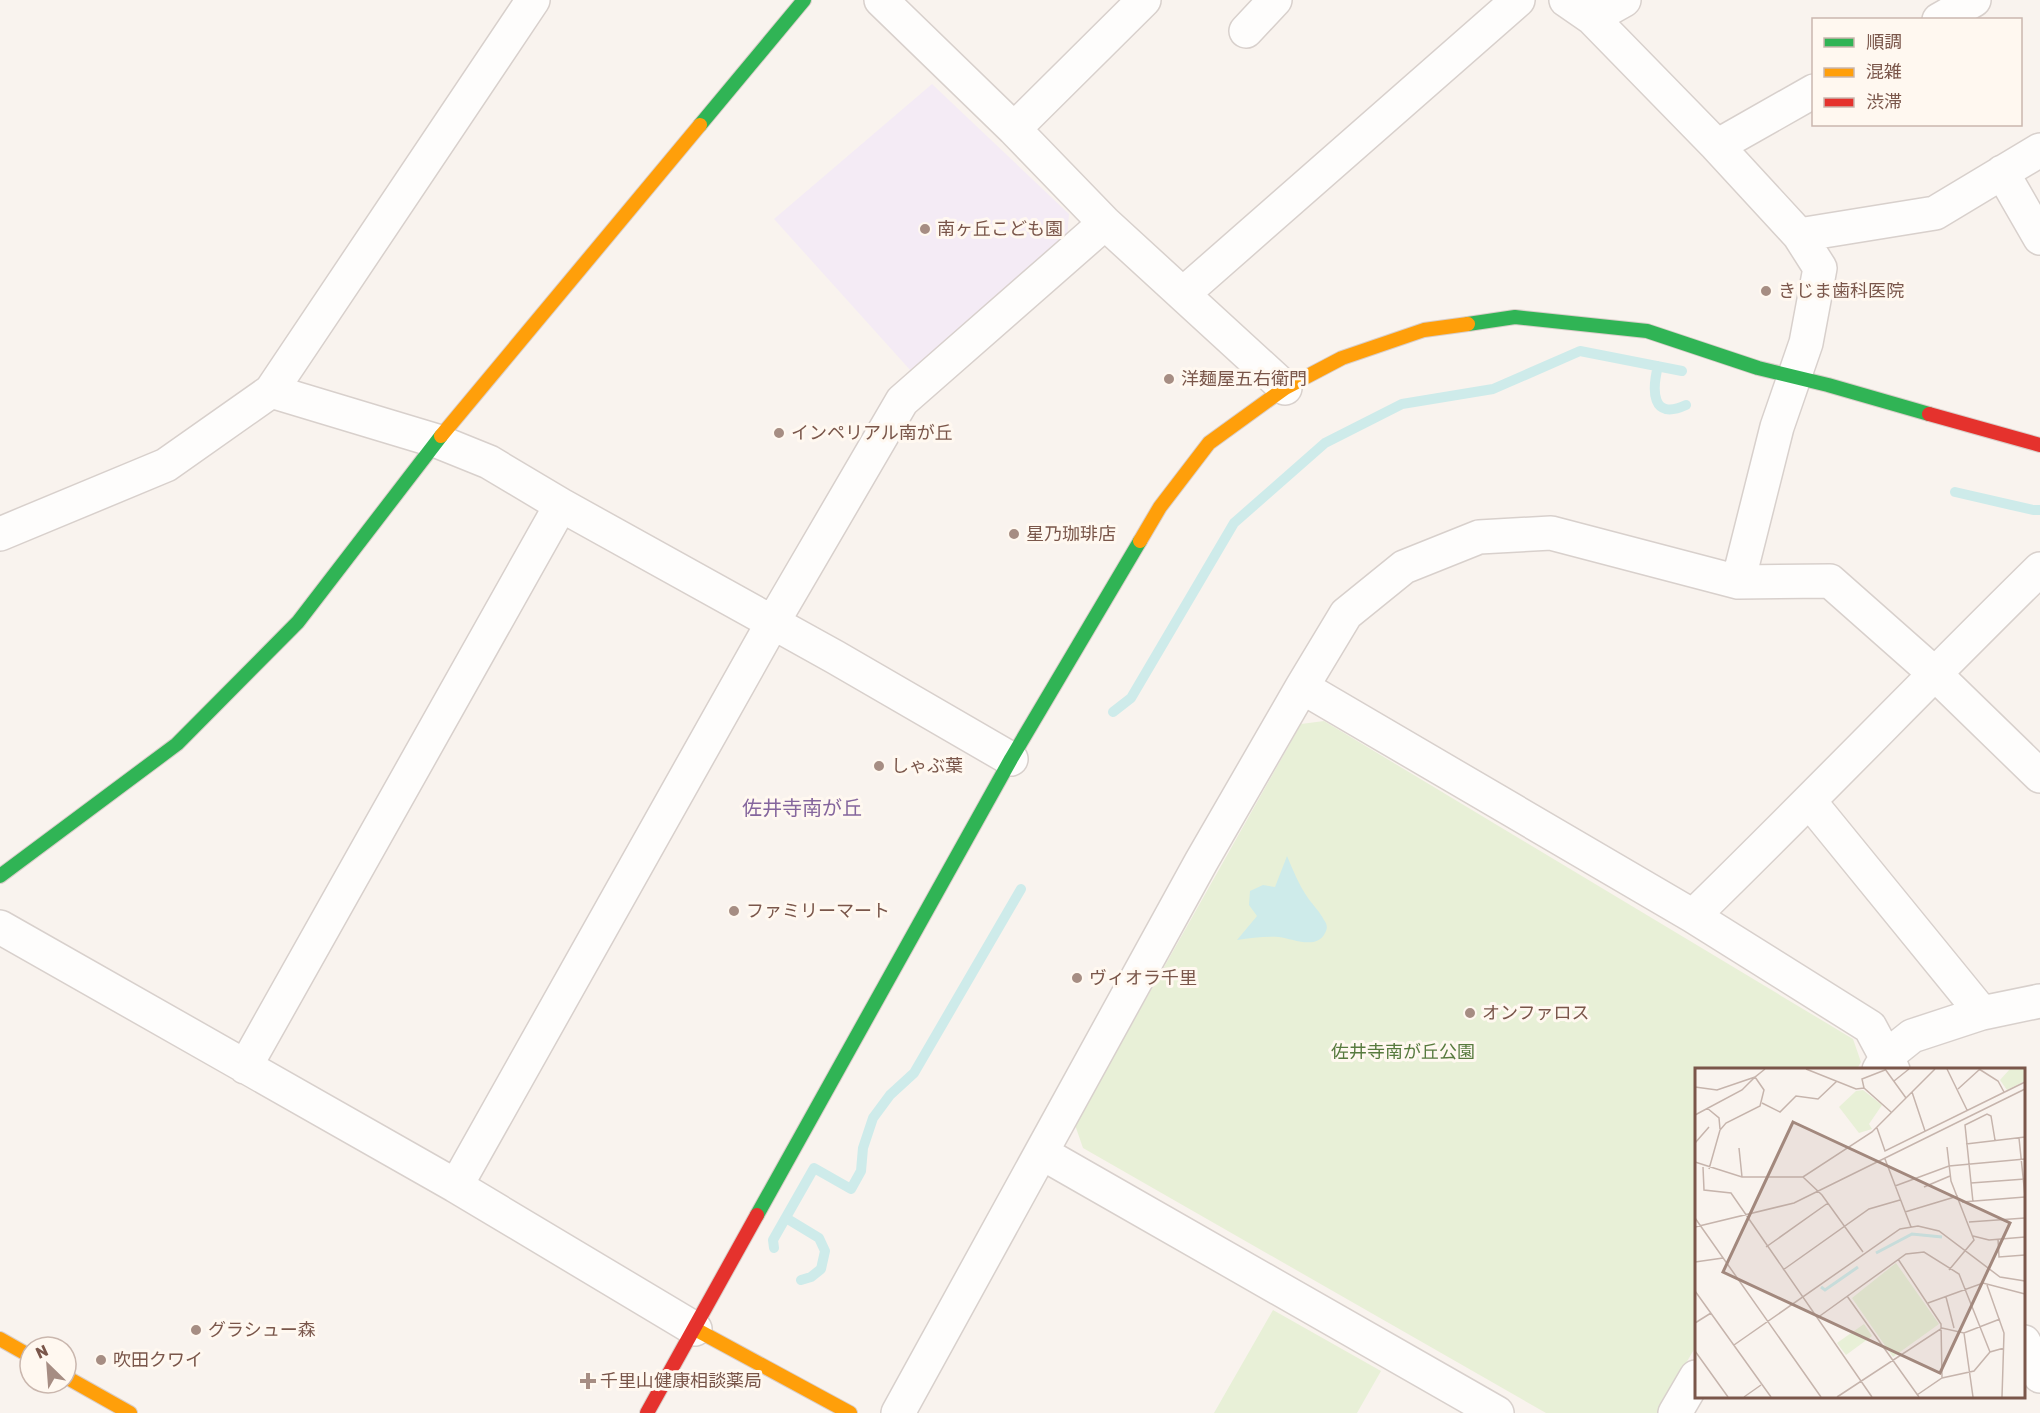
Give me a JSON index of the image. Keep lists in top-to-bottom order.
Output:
{
  "districts": ["佐井寺南が丘"],
  "parks": ["佐井寺南が丘公園"],
  "places": {
    "other": [
      "南ヶ丘こども園",
      "きじま歯科医院",
      "洋麺屋五右衛門",
      "インペリアル南が丘",
      "星乃珈琲店",
      "しゃぶ葉",
      "ファミリーマート",
      "ヴィオラ千里",
      "オンファロス",
      "グラシュー森",
      "吹田クワイ"
    ],
    "health": ["千里山健康相談薬局"]
  },
  "legend": ["順調", "混雑", "渋滞"],
  "north": "top left"
}
